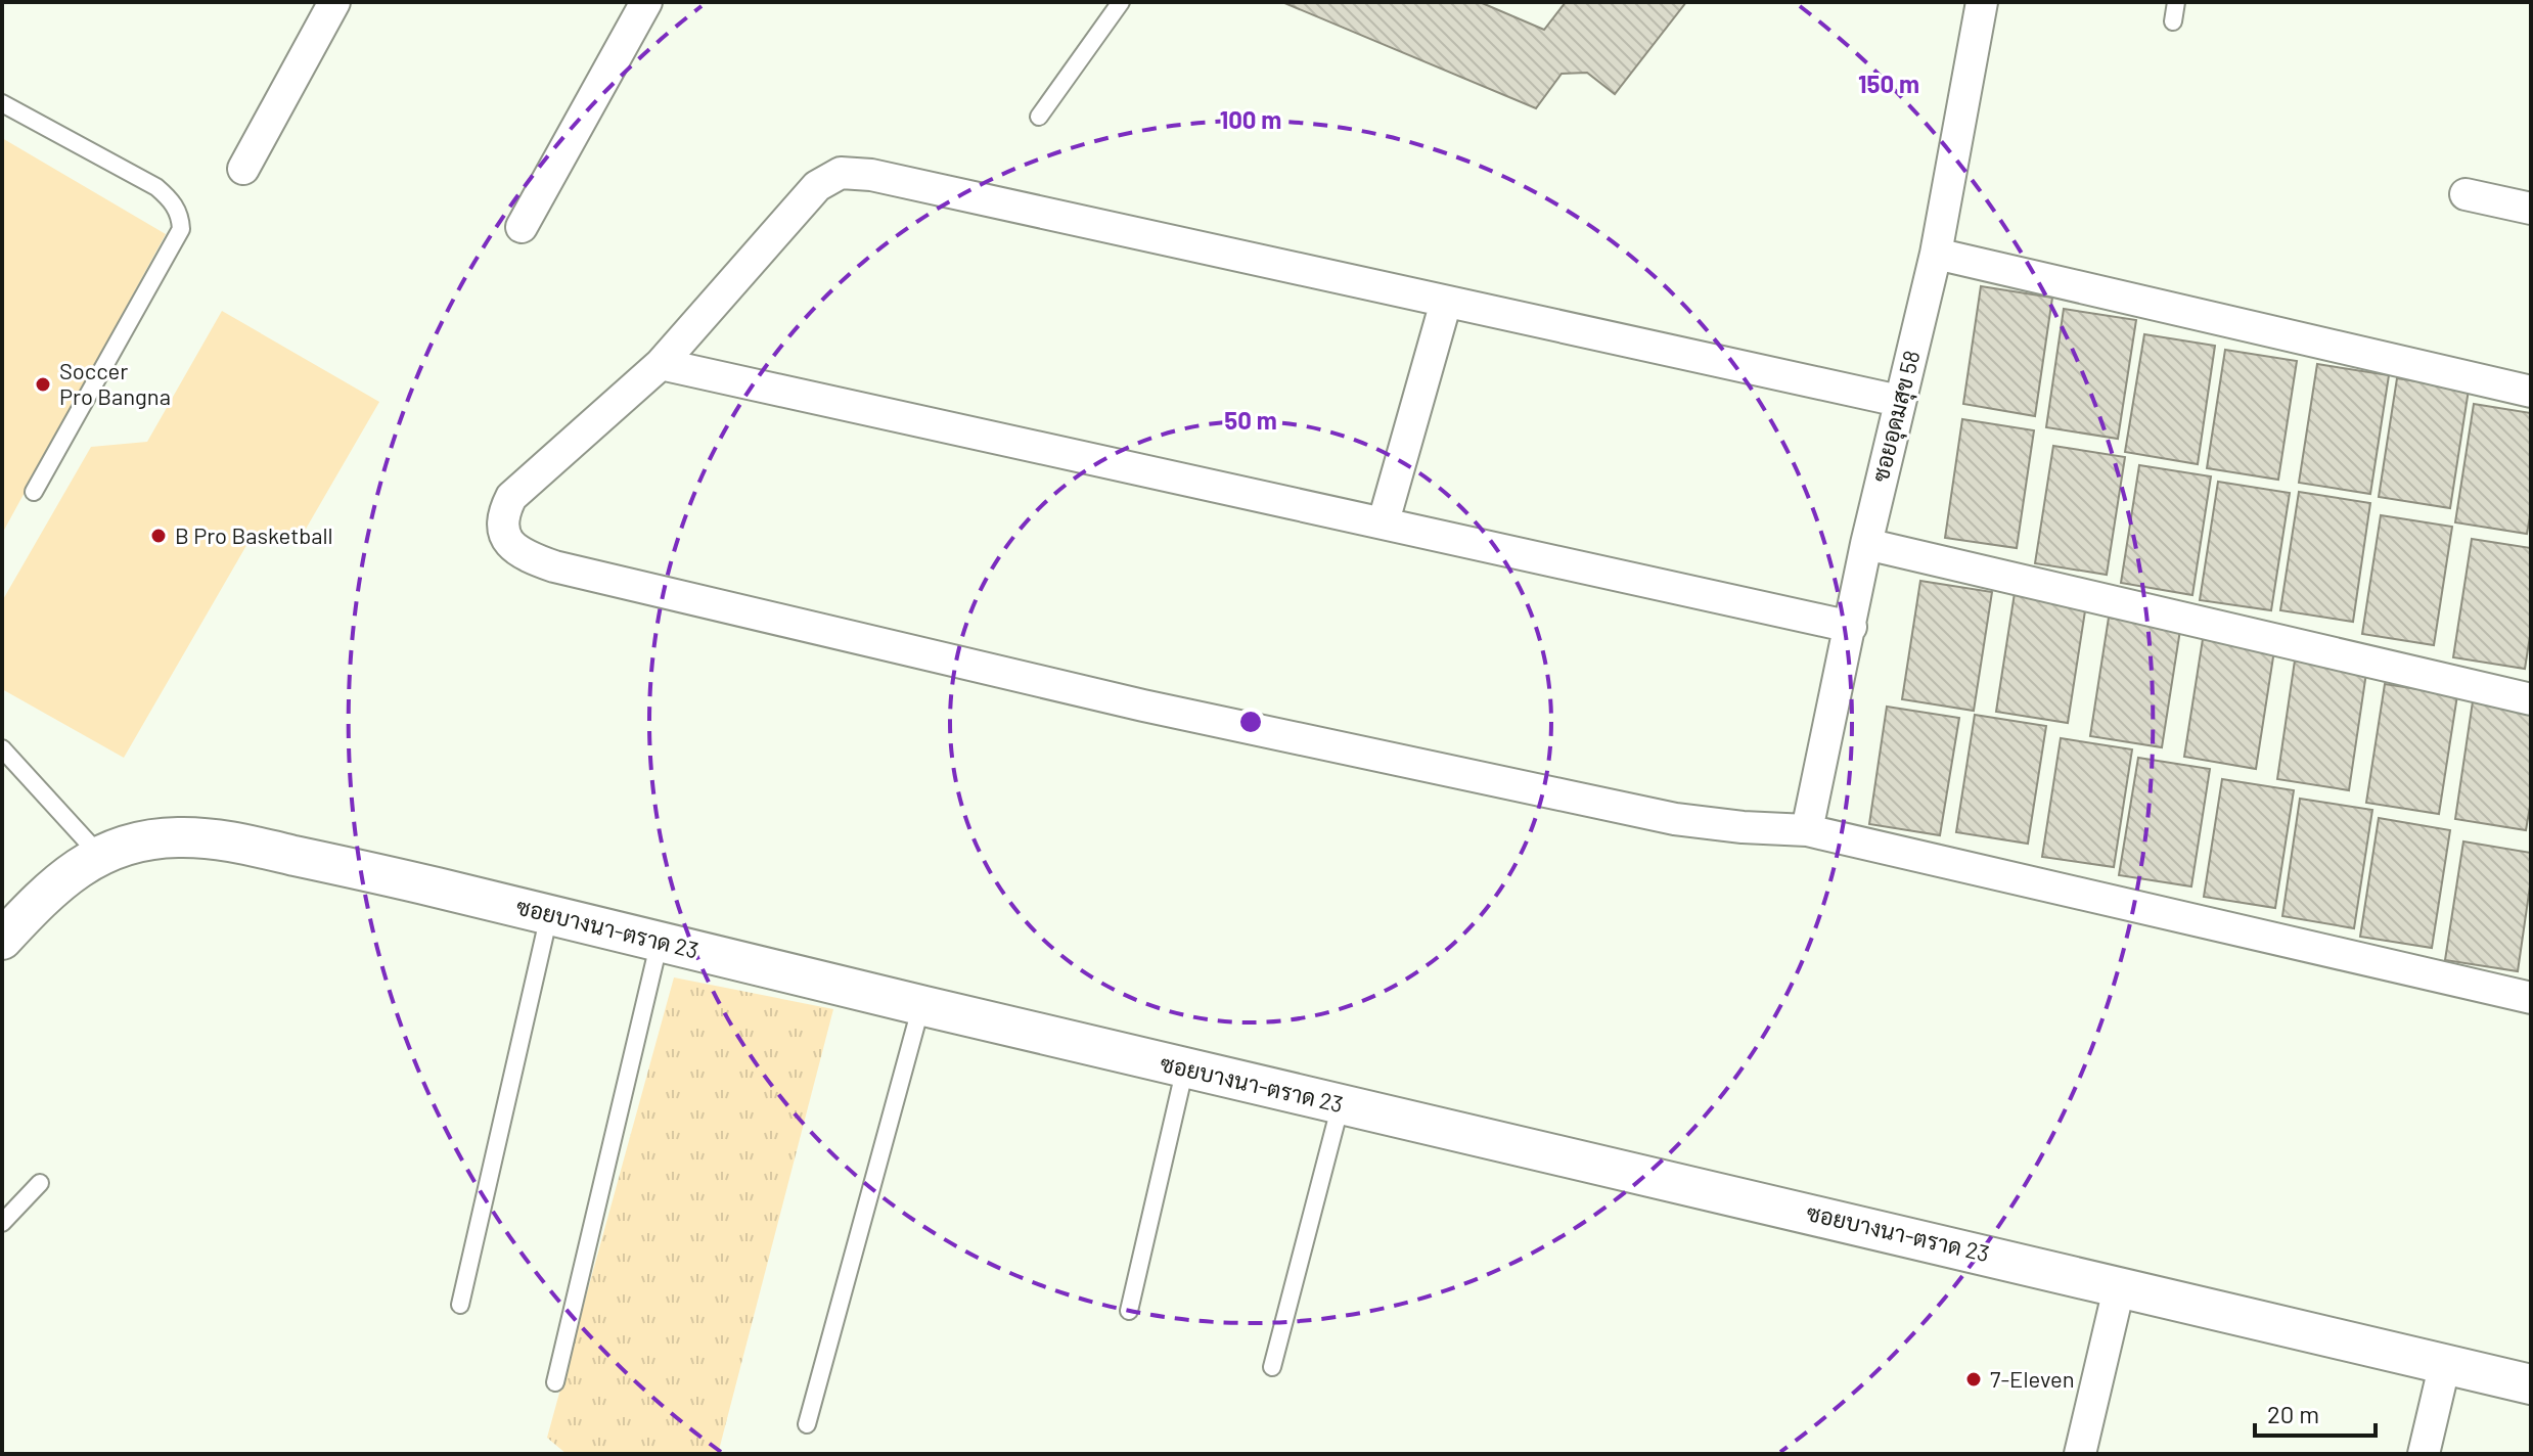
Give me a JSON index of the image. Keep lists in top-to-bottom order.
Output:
{
  "streets": {
    "street": ["ซอยอุดมสุข 58", "ซอยบางนา-ตราด 23"]
  },
  "places": ["Soccer Pro Bangna", "B Pro Basketball", "7-Eleven"],
  "scale_bar": "20 m",
  "rings": ["150 m", "100 m", "50 m"]
}
